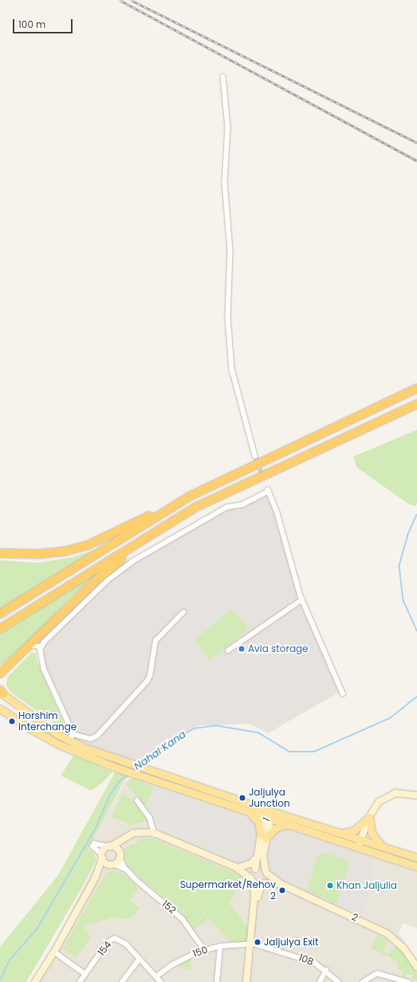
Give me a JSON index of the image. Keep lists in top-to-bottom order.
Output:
{
  "streets": {
    "street": [
      "1",
      "152",
      "2",
      "154",
      "150",
      "108"
    ]
  },
  "crossings": [
    ["1", "2"],
    ["152", "150"],
    ["154", "150"],
    ["150", "108"]
  ],
  "water": ["Nahal Kana"],
  "places": [
    "Avia storage",
    "Horshim Interchange",
    "Jaljulya Junction",
    "Khan Jaljulia",
    "Supermarket/Rehov 2",
    "Jaljulya Exit"
  ],
  "scale_bar": "100 m"
}
